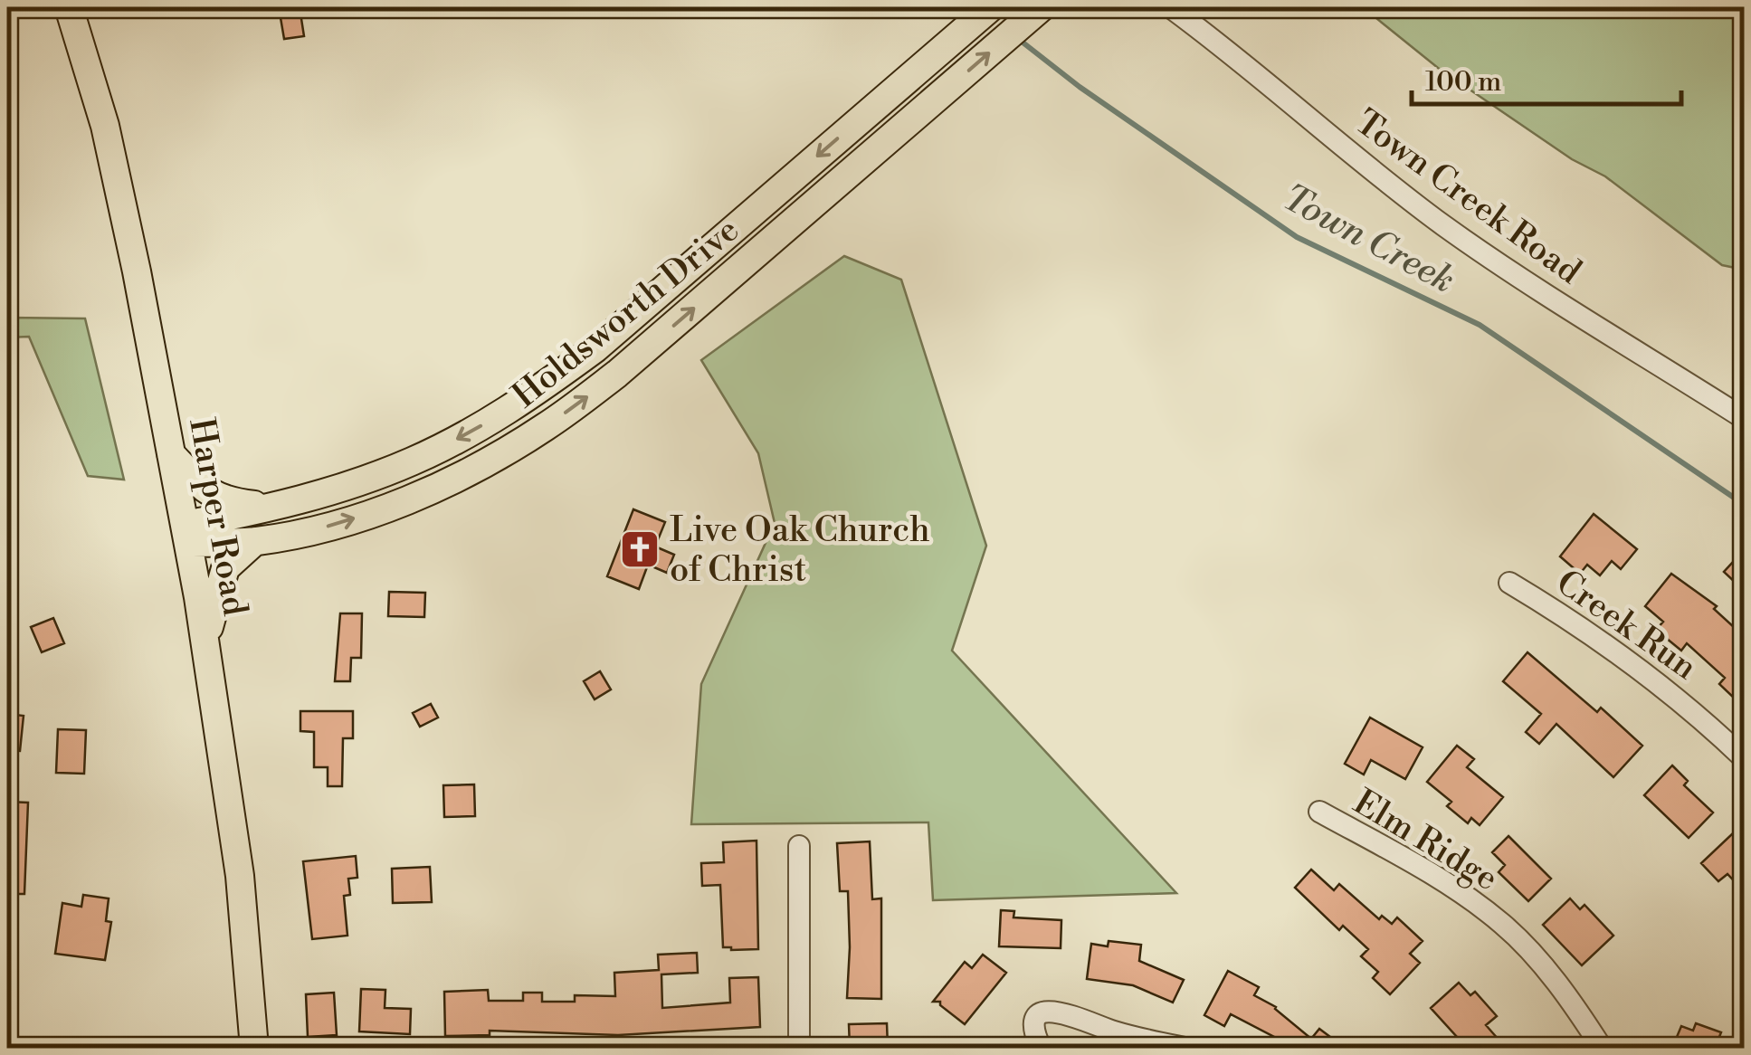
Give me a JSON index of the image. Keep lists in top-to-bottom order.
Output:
{
  "streets": {
    "main road": ["Holdsworth Drive", "Harper Road"],
    "street": ["Town Creek Road", "Creek Run", "Elm Ridge"]
  },
  "crossings": [
    ["Holdsworth Drive", "Harper Road"]
  ],
  "water": ["Town Creek"],
  "places": {
    "church": ["Live Oak Church of Christ"]
  },
  "scale_bar": "100 m"
}
